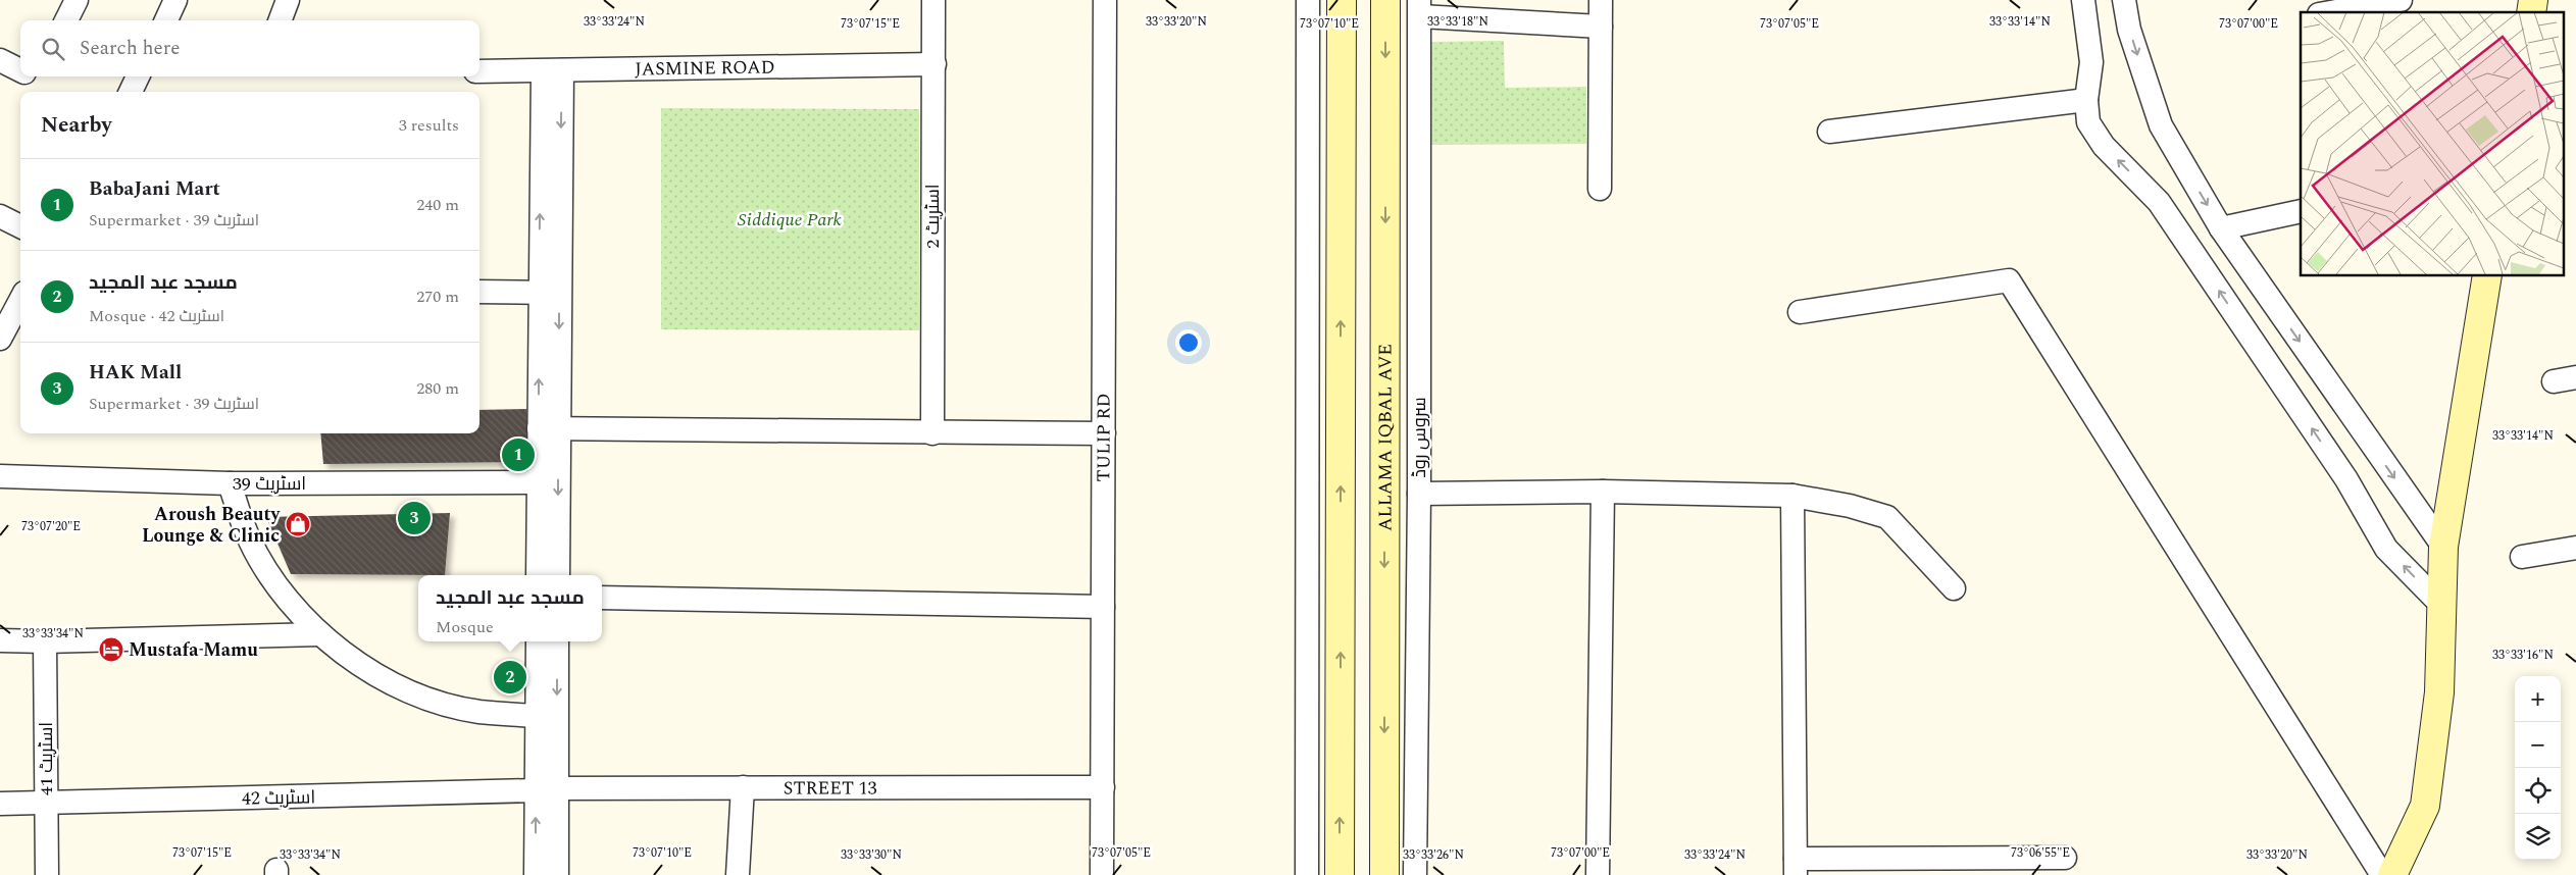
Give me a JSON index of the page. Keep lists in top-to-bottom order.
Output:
{
  "streets": {
    "main road": ["ALLAMA IQBAL AVE"],
    "street": [
      "JASMINE ROAD",
      "اسٹریٹ 2",
      "TULIP RD",
      "سروس روڈ",
      "اسٹریٹ 39",
      "اسٹریٹ 41",
      "STREET 13",
      "اسٹریٹ 42"
    ]
  },
  "crossings": [
    ["JASMINE ROAD", "اسٹریٹ 2"],
    ["TULIP RD", "STREET 13"],
    ["اسٹریٹ 41", "اسٹریٹ 42"],
    ["STREET 13", "اسٹریٹ 42"]
  ],
  "parks": ["Siddique Park"],
  "places": {
    "shop": ["Aroush Beauty Lounge & Clinic"],
    "hotel": ["Mustafa Mamu"]
  },
  "page": {
    "search": "Search here",
    "heading": ["Nearby", "3 results"],
    "list": [
      {
        "mark": "1",
        "name": "BabaJani Mart",
        "note": "Supermarket · اسٹریٹ 39",
        "value": "240 m"
      },
      {
        "mark": "2",
        "name": "مسجد عبد المجید",
        "note": "Mosque · اسٹریٹ 42",
        "value": "270 m"
      },
      {
        "mark": "3",
        "name": "HAK Mall",
        "note": "Supermarket · اسٹریٹ 39",
        "value": "280 m"
      }
    ],
    "pins": ["1", "3", "2"],
    "popup": ["مسجد عبد المجید", "Mosque"],
    "map_buttons": ["+", "−"]
  },
  "coordinates": [
    "33°33'24\"N",
    "33°33'20\"N",
    "33°33'18\"N",
    "33°33'14\"N",
    "73°07'15\"E",
    "73°07'10\"E",
    "73°07'05\"E",
    "73°07'00\"E",
    "73°07'20\"E",
    "33°33'34\"N",
    "33°33'16\"N",
    "73°06'55\"E",
    "33°33'30\"N",
    "33°33'26\"N"
  ]
}
